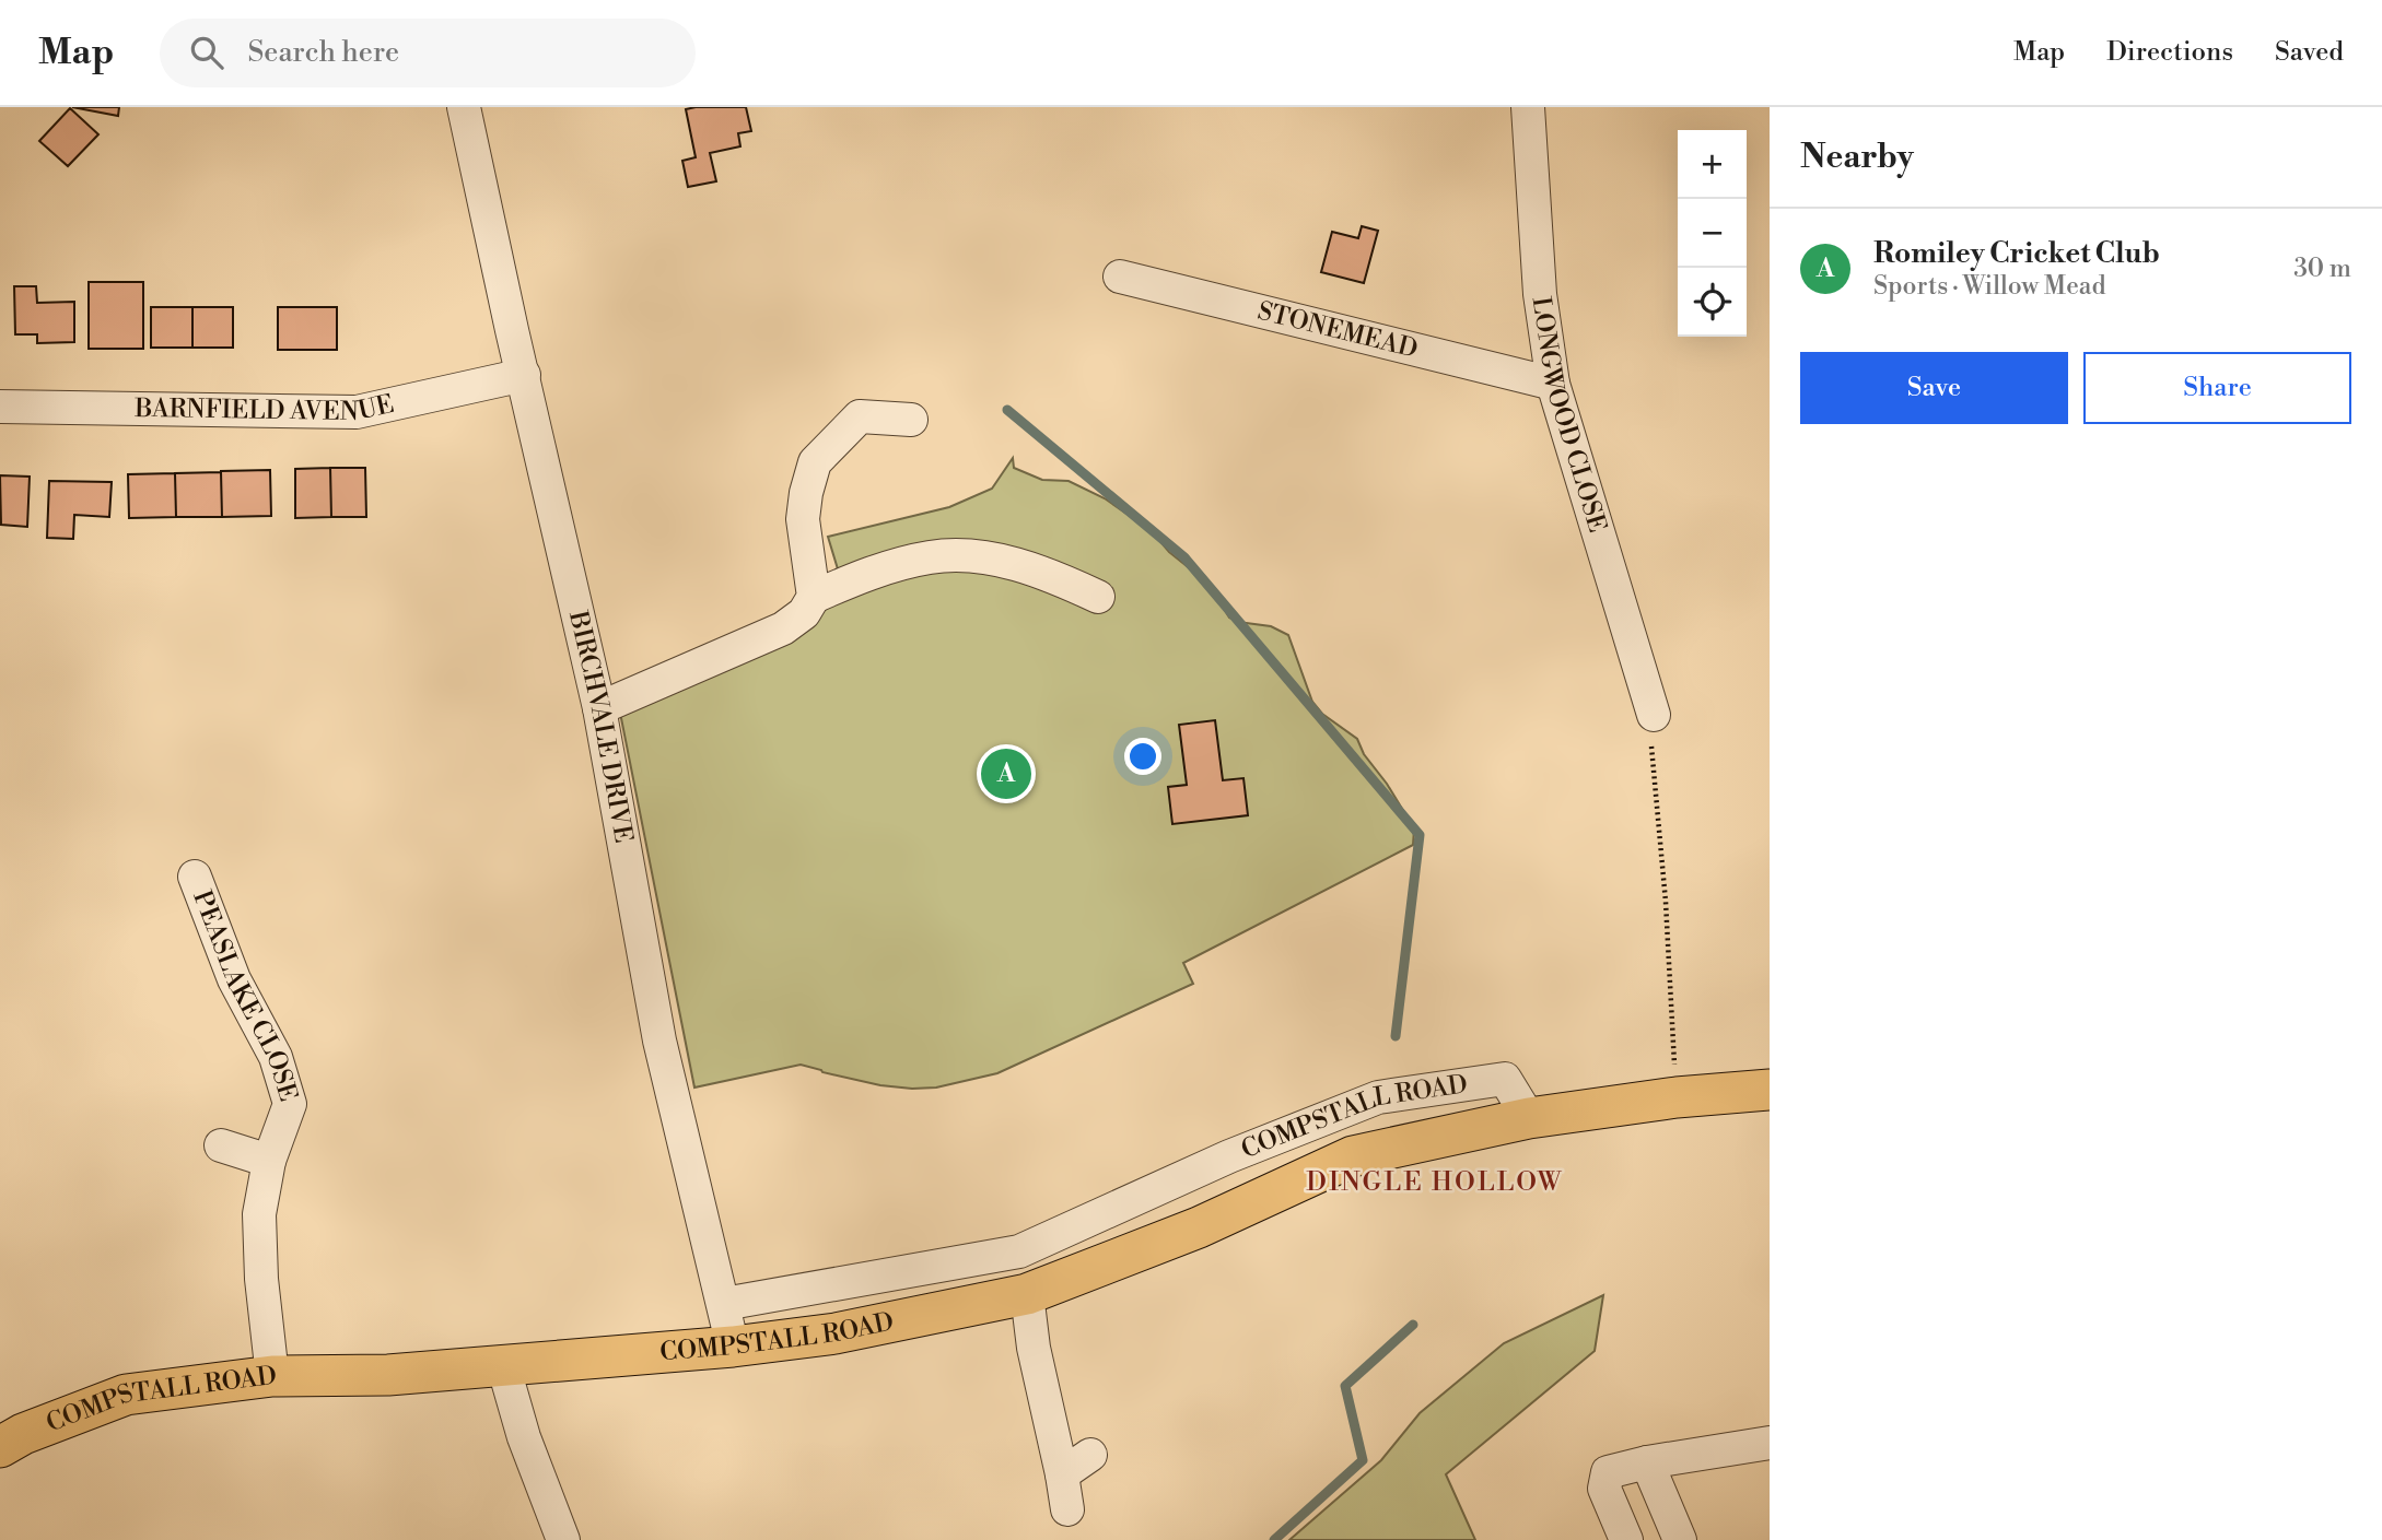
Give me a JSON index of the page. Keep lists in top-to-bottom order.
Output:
{
  "streets": {
    "main road": ["COMPSTALL ROAD"],
    "street": [
      "STONEMEAD",
      "BARNFIELD AVENUE",
      "LONGWOOD CLOSE",
      "BIRCHVALE DRIVE",
      "PEASLAKE CLOSE"
    ]
  },
  "crossings": [
    ["STONEMEAD", "LONGWOOD CLOSE"],
    ["BARNFIELD AVENUE", "BIRCHVALE DRIVE"],
    ["BIRCHVALE DRIVE", "COMPSTALL ROAD"],
    ["PEASLAKE CLOSE", "COMPSTALL ROAD"]
  ],
  "districts": ["DINGLE HOLLOW"],
  "page": {
    "header": "Map",
    "search": "Search here",
    "nav": ["Map", "Directions", "Saved"],
    "heading": "Nearby",
    "map_buttons": ["+", "−"],
    "list": [
      {
        "mark": "A",
        "name": "Romiley Cricket Club",
        "note": "Sports · Willow Mead",
        "value": "30 m"
      }
    ],
    "buttons": ["Save", "Share"],
    "pins": "A"
  }
}
